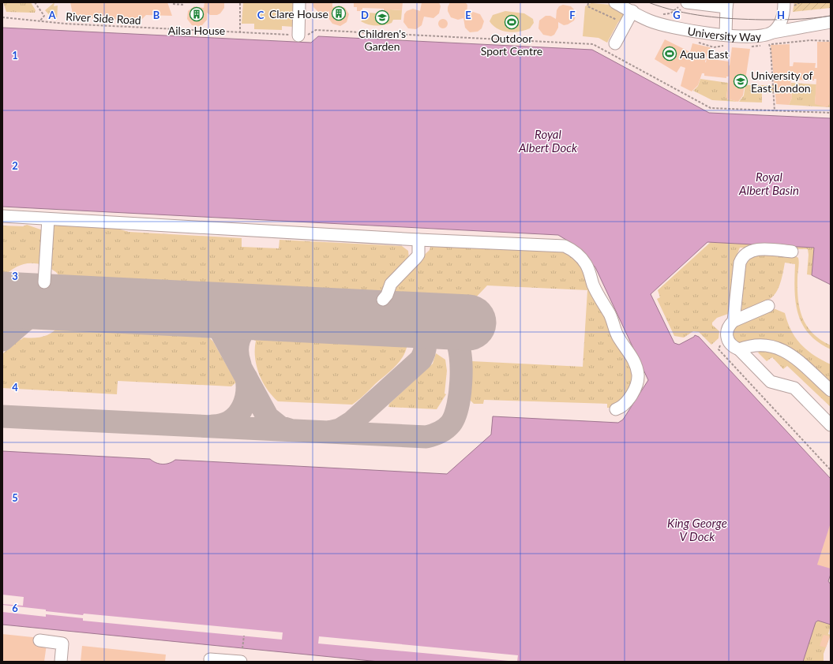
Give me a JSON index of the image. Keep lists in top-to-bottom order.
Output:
{
  "streets": {
    "street": ["University Way"],
    "path": ["River Side Road"]
  },
  "water": ["Royal Albert Dock", "Royal Albert Basin", "King George V Dock"],
  "places": {
    "building": ["Clare House", "Ailsa House"],
    "school or university": ["Children's Garden", "University of East London"],
    "sports": ["Outdoor Sport Centre", "Aqua East"]
  },
  "grid": {
    "columns": [
      "A",
      "B",
      "C",
      "D",
      "E",
      "F",
      "G",
      "H"
    ],
    "rows": [
      "1",
      "2",
      "3",
      "4",
      "5",
      "6"
    ]
  }
}
